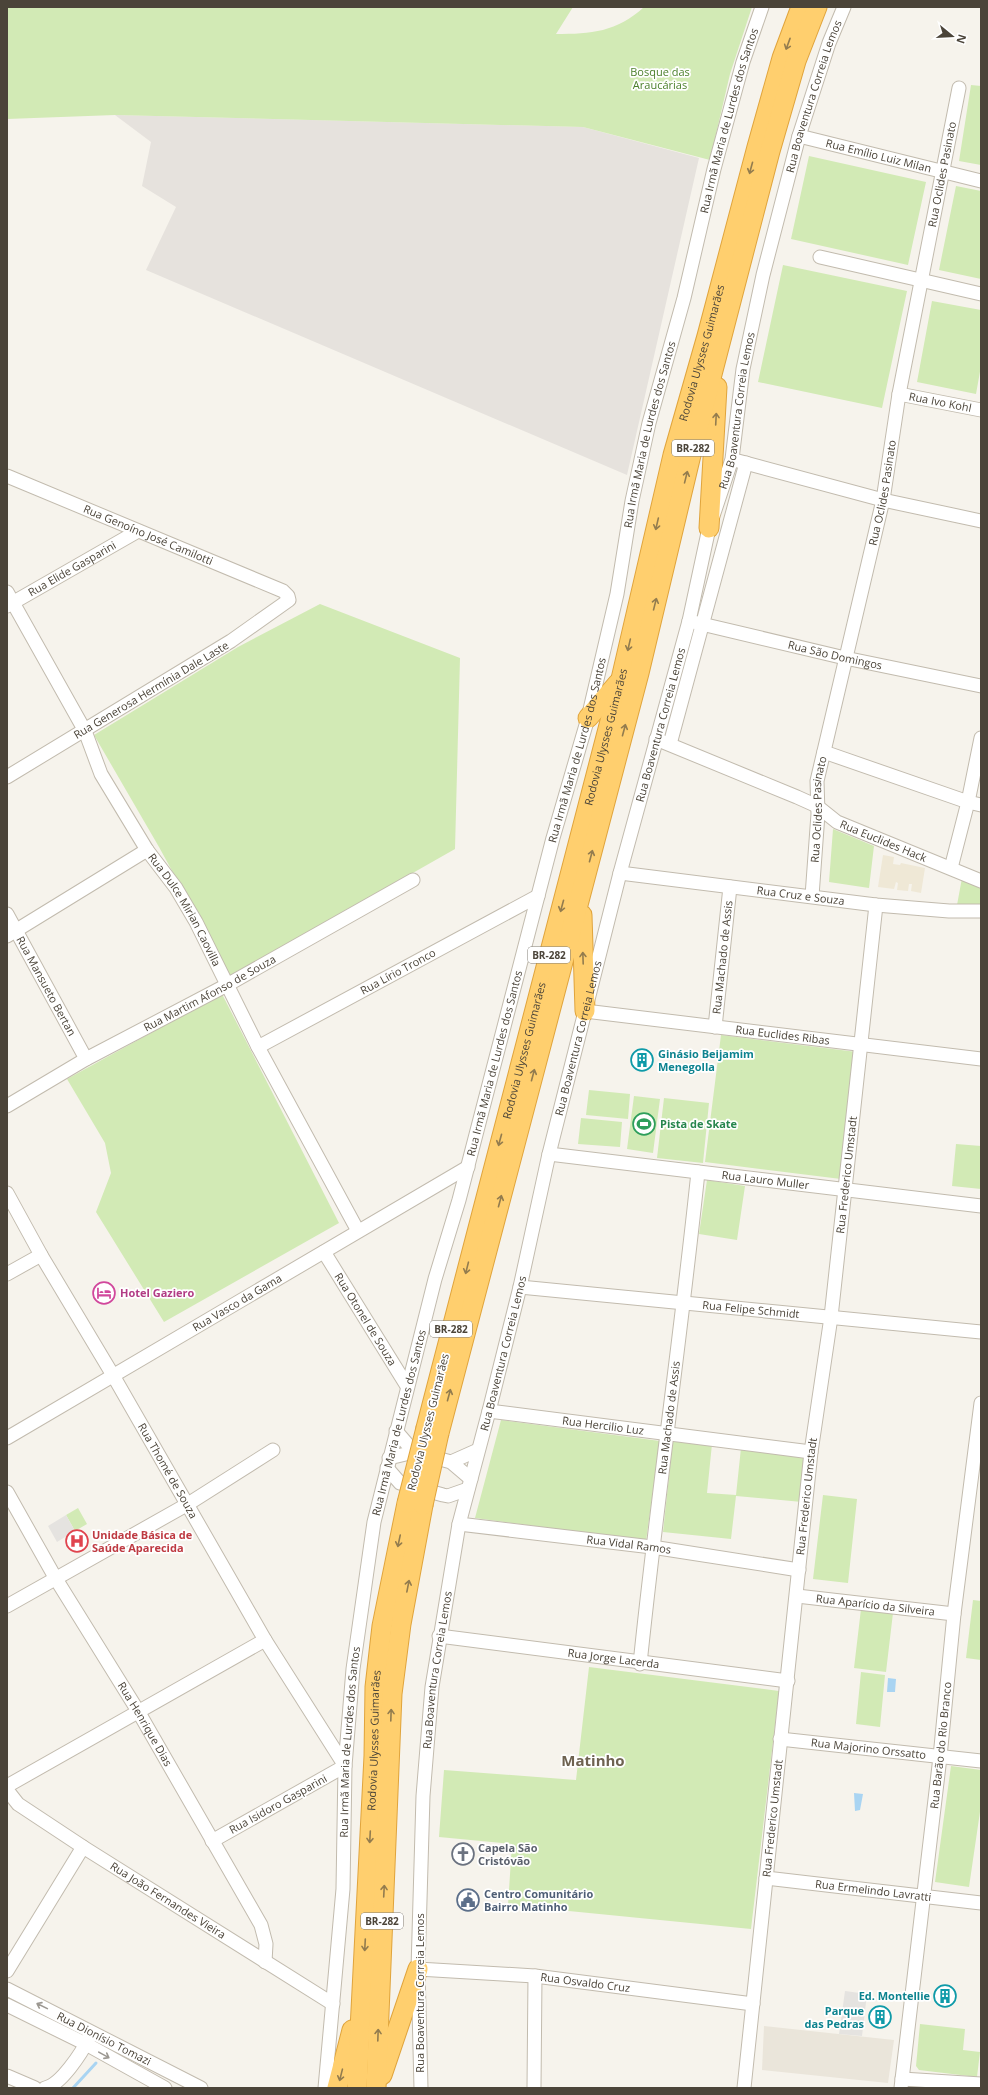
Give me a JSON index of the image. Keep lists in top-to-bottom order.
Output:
{
  "streets": {
    "highway": ["Rodovia Ulysses Guimarães", "BR-282"],
    "street": [
      "Rua Boaventura Correia Lemos",
      "Rua Irmã Maria de Lurdes dos Santos",
      "Rua Emílio Luiz Milan",
      "Rua Oclides Pasinato",
      "Rua Ivo Kohl",
      "Rua Genoíno José Camilotti",
      "Rua Elide Gasparini",
      "Rua São Domingos",
      "Rua Generosa Hermínia Dale Laste",
      "Rua Euclides Hack",
      "Rua Cruz e Souza",
      "Rua Dulce Mirian Caovilla",
      "Rua Machado de Assis",
      "Rua Lírio Tronco",
      "Rua Mansueto Bertan",
      "Rua Martim Afonso de Souza",
      "Rua Euclides Ribas",
      "Rua Frederico Umstadt",
      "Rua Lauro Muller",
      "Rua Vasco da Gama",
      "Rua Felipe Schmidt",
      "Rua Otonel de Souza",
      "Rua Hercilio Luz",
      "Rua Thomé de Souza",
      "Rua Vidal Ramos",
      "Rua Aparício da Silveira",
      "Rua Jorge Lacerda",
      "Rua Henrique Dias",
      "Rua Barão do Rio Branco",
      "Rua Majorino Orssatto",
      "Rua Isidoro Gasparini",
      "Rua Ermelindo Lavratti",
      "Rua João Fernandes Vieira",
      "Rua Osvaldo Cruz",
      "Rua Dionísio Tomazi"
    ]
  },
  "crossings": [
    ["Rua Boaventura Correia Lemos", "Rua Emílio Luiz Milan"],
    ["Rua Boaventura Correia Lemos", "Rua São Domingos"],
    ["Rua Boaventura Correia Lemos", "Rua Euclides Hack"],
    ["Rua Boaventura Correia Lemos", "Rua Cruz e Souza"],
    ["Rua Boaventura Correia Lemos", "Rua Euclides Ribas"],
    ["Rua Boaventura Correia Lemos", "Rua Lauro Muller"],
    ["Rua Boaventura Correia Lemos", "Rua Felipe Schmidt"],
    ["Rua Boaventura Correia Lemos", "Rua Hercilio Luz"],
    ["Rua Boaventura Correia Lemos", "Rua Vidal Ramos"],
    ["Rua Boaventura Correia Lemos", "Rua Jorge Lacerda"],
    ["Rua Boaventura Correia Lemos", "Rua Osvaldo Cruz"],
    ["Rua Irmã Maria de Lurdes dos Santos", "Rua Lírio Tronco"],
    ["Rua Irmã Maria de Lurdes dos Santos", "Rua Vasco da Gama"],
    ["Rua Irmã Maria de Lurdes dos Santos", "Rua Otonel de Souza"],
    ["Rua Irmã Maria de Lurdes dos Santos", "Rua Thomé de Souza"],
    ["Rua Irmã Maria de Lurdes dos Santos", "Rua Isidoro Gasparini"],
    ["Rua Irmã Maria de Lurdes dos Santos", "Rua João Fernandes Vieira"],
    ["Rua Emílio Luiz Milan", "Rua Oclides Pasinato"],
    ["Rua Oclides Pasinato", "Rua Ivo Kohl"],
    ["Rua Oclides Pasinato", "Rua São Domingos"],
    ["Rua Oclides Pasinato", "Rua Euclides Hack"],
    ["Rua Oclides Pasinato", "Rua Cruz e Souza"],
    ["Rua Genoíno José Camilotti", "Rua Elide Gasparini"],
    ["Rua Genoíno José Camilotti", "Rua Generosa Hermínia Dale Laste"],
    ["Rua Elide Gasparini", "Rua Dulce Mirian Caovilla"],
    ["Rua Generosa Hermínia Dale Laste", "Rua Dulce Mirian Caovilla"],
    ["Rua Cruz e Souza", "Rua Machado de Assis"],
    ["Rua Cruz e Souza", "Rua Frederico Umstadt"],
    ["Rua Dulce Mirian Caovilla", "Rua Lírio Tronco"],
    ["Rua Dulce Mirian Caovilla", "Rua Martim Afonso de Souza"],
    ["Rua Dulce Mirian Caovilla", "Rua Vasco da Gama"],
    ["Rua Machado de Assis", "Rua Euclides Ribas"],
    ["Rua Machado de Assis", "Rua Lauro Muller"],
    ["Rua Machado de Assis", "Rua Felipe Schmidt"],
    ["Rua Machado de Assis", "Rua Hercilio Luz"],
    ["Rua Machado de Assis", "Rua Vidal Ramos"],
    ["Rua Machado de Assis", "Rua Jorge Lacerda"],
    ["Rua Mansueto Bertan", "Rua Martim Afonso de Souza"],
    ["Rua Euclides Ribas", "Rua Frederico Umstadt"],
    ["Rua Frederico Umstadt", "Rua Lauro Muller"],
    ["Rua Frederico Umstadt", "Rua Felipe Schmidt"],
    ["Rua Frederico Umstadt", "Rua Hercilio Luz"],
    ["Rua Frederico Umstadt", "Rua Vidal Ramos"],
    ["Rua Frederico Umstadt", "Rua Aparício da Silveira"],
    ["Rua Frederico Umstadt", "Rua Jorge Lacerda"],
    ["Rua Frederico Umstadt", "Rua Majorino Orssatto"],
    ["Rua Frederico Umstadt", "Rua Ermelindo Lavratti"],
    ["Rua Frederico Umstadt", "Rua Osvaldo Cruz"],
    ["Rua Vasco da Gama", "Rua Otonel de Souza"],
    ["Rua Vasco da Gama", "Rua Thomé de Souza"],
    ["Rua Thomé de Souza", "Rua Isidoro Gasparini"],
    ["Rua Aparício da Silveira", "Rua Barão do Rio Branco"],
    ["Rua Henrique Dias", "Rua Isidoro Gasparini"],
    ["Rua Henrique Dias", "Rua João Fernandes Vieira"],
    ["Rua Barão do Rio Branco", "Rua Majorino Orssatto"],
    ["Rua Barão do Rio Branco", "Rua Ermelindo Lavratti"]
  ],
  "districts": ["Matinho"],
  "parks": ["Bosque das Araucárias"],
  "places": {
    "building": ["Ginásio Beijamim Menegolla", "Ed. Montellie", "Parque das Pedras"],
    "sports": ["Pista de Skate"],
    "hotel": ["Hotel Gaziero"],
    "hospital": ["Unidade Básica de Saúde Aparecida"],
    "church": ["Capela São Cristóvão"],
    "public building": ["Centro Comunitário Bairro Matinho"]
  },
  "north": "right"
}
